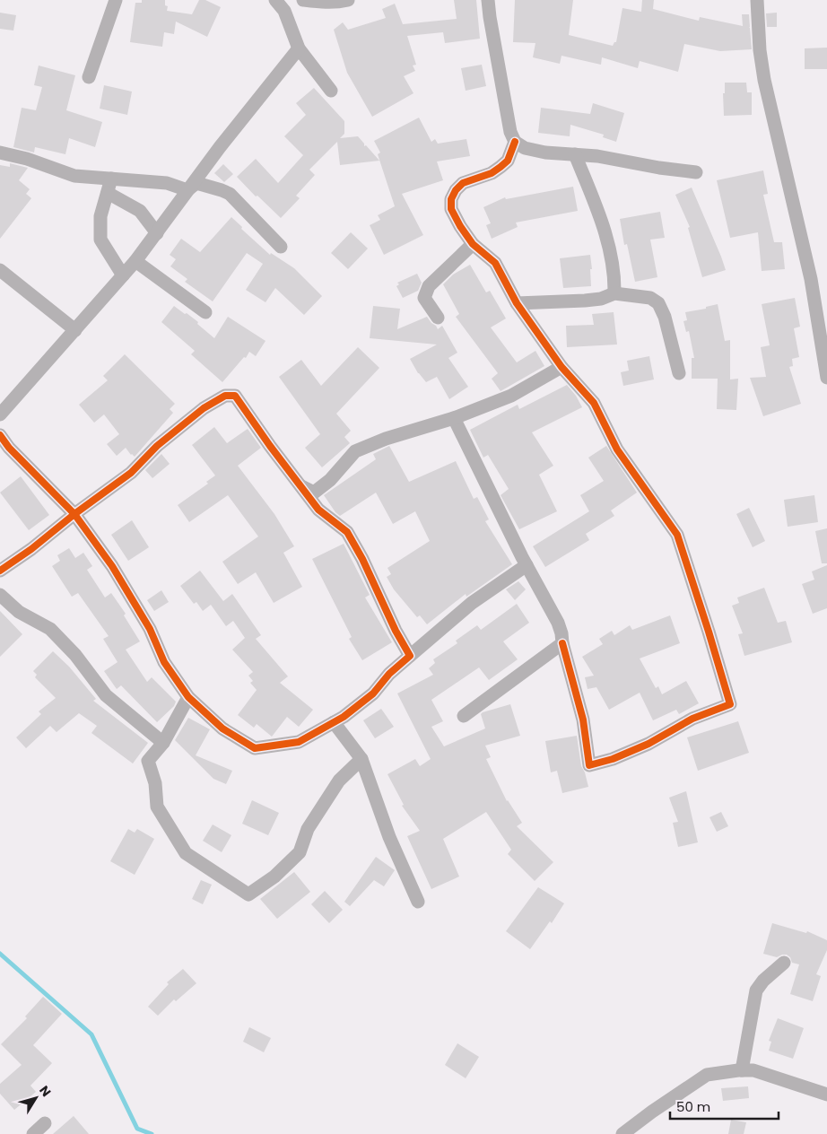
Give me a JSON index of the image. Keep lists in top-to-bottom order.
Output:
{
  "scale_bar": "50 m",
  "north": "top right"
}
